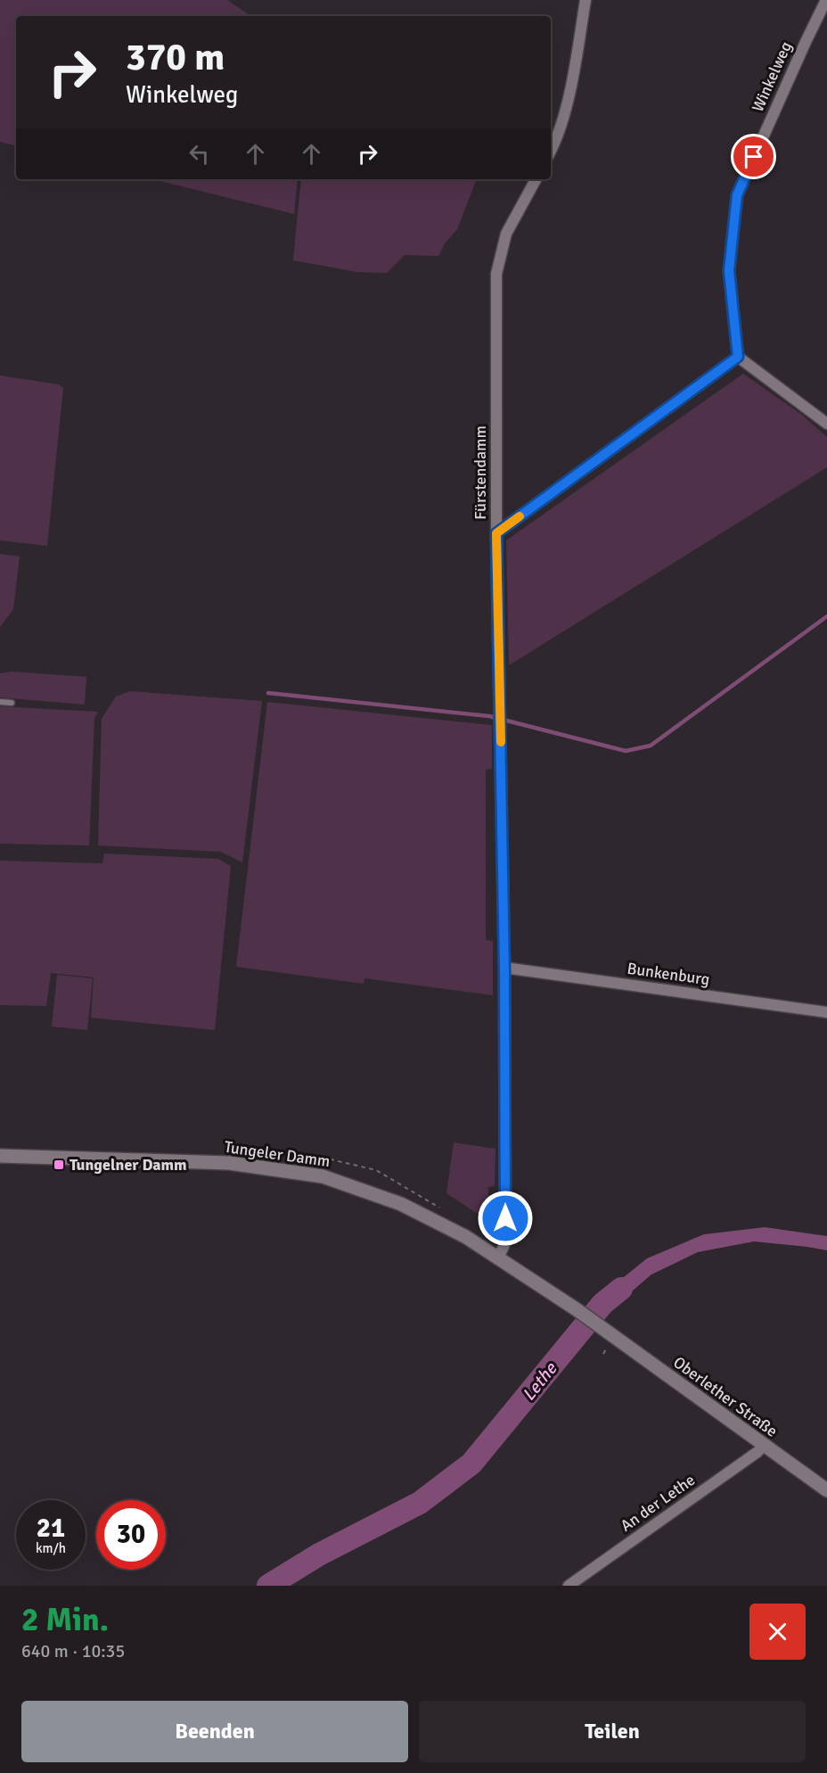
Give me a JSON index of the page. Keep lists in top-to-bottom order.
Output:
{
  "streets": {
    "street": [
      "Winkelweg",
      "Fürstendamm",
      "Bunkenburg",
      "Tungeler Damm",
      "Oberlether Straße",
      "An der Lethe"
    ]
  },
  "crossings": [
    ["Fürstendamm", "Bunkenburg"],
    ["Fürstendamm", "Tungeler Damm"],
    ["Tungeler Damm", "Oberlether Straße"],
    ["Oberlether Straße", "An der Lethe"]
  ],
  "water": ["Lethe"],
  "places": {
    "transit": ["Tungelner Damm"]
  },
  "page": {
    "turn": ["370 m", "Winkelweg"],
    "speed": "21 km/h",
    "limit": "30",
    "heading": ["2 Min.", "640 m · 10:35"],
    "buttons": ["Beenden", "Teilen"]
  }
}
